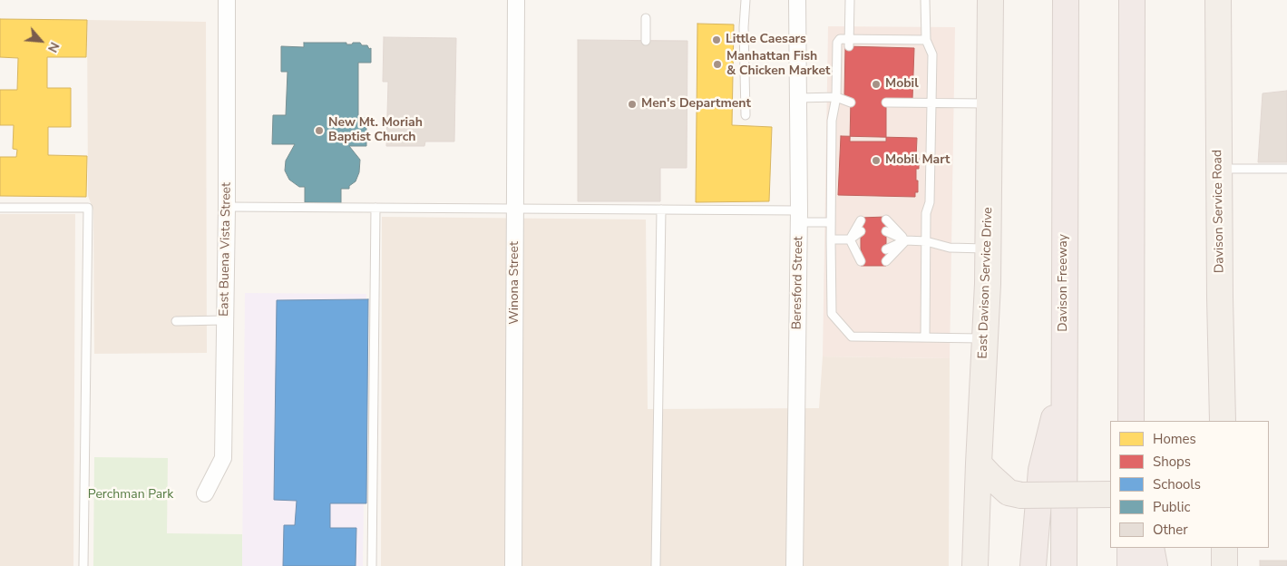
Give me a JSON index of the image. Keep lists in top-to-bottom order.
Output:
{
  "streets": {
    "highway": ["Davison Freeway"],
    "main road": ["Davison Service Road", "East Davison Service Drive"],
    "street": ["East Buena Vista Street", "Winona Street", "Beresford Street"]
  },
  "parks": ["Perchman Park"],
  "places": [
    "Little Caesars",
    "Manhattan Fish & Chicken Market",
    "Mobil",
    "Men's Department",
    "New Mt. Moriah Baptist Church",
    "Mobil Mart"
  ],
  "legend": [
    "Homes",
    "Shops",
    "Schools",
    "Public",
    "Other"
  ],
  "north": "bottom right"
}
